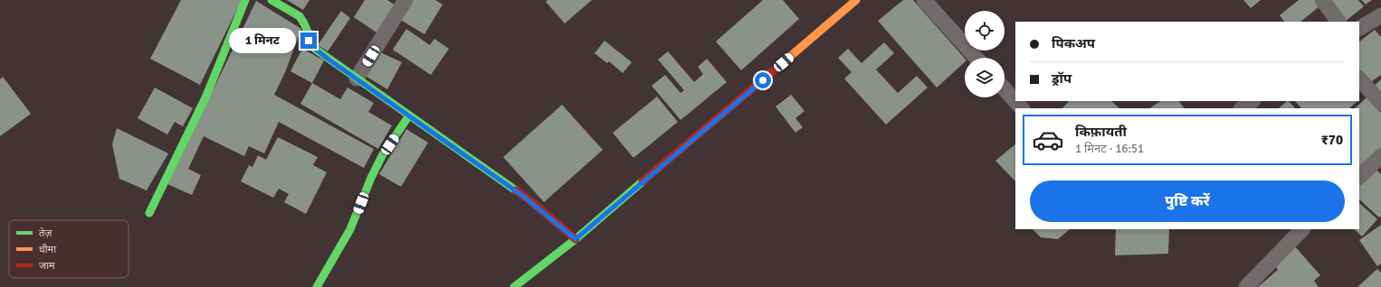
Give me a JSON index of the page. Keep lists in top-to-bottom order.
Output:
{
  "legend": ["तेज़", "धीमा", "जाम"],
  "page": {
    "banner": ["पिकअप", "ड्रॉप"],
    "bubble": "1 मिनट",
    "list": [
      {
        "name": "किफ़ायती",
        "note": "1 मिनट · 16:51",
        "value": "₹70"
      }
    ],
    "buttons": "पुष्टि करें"
  }
}
